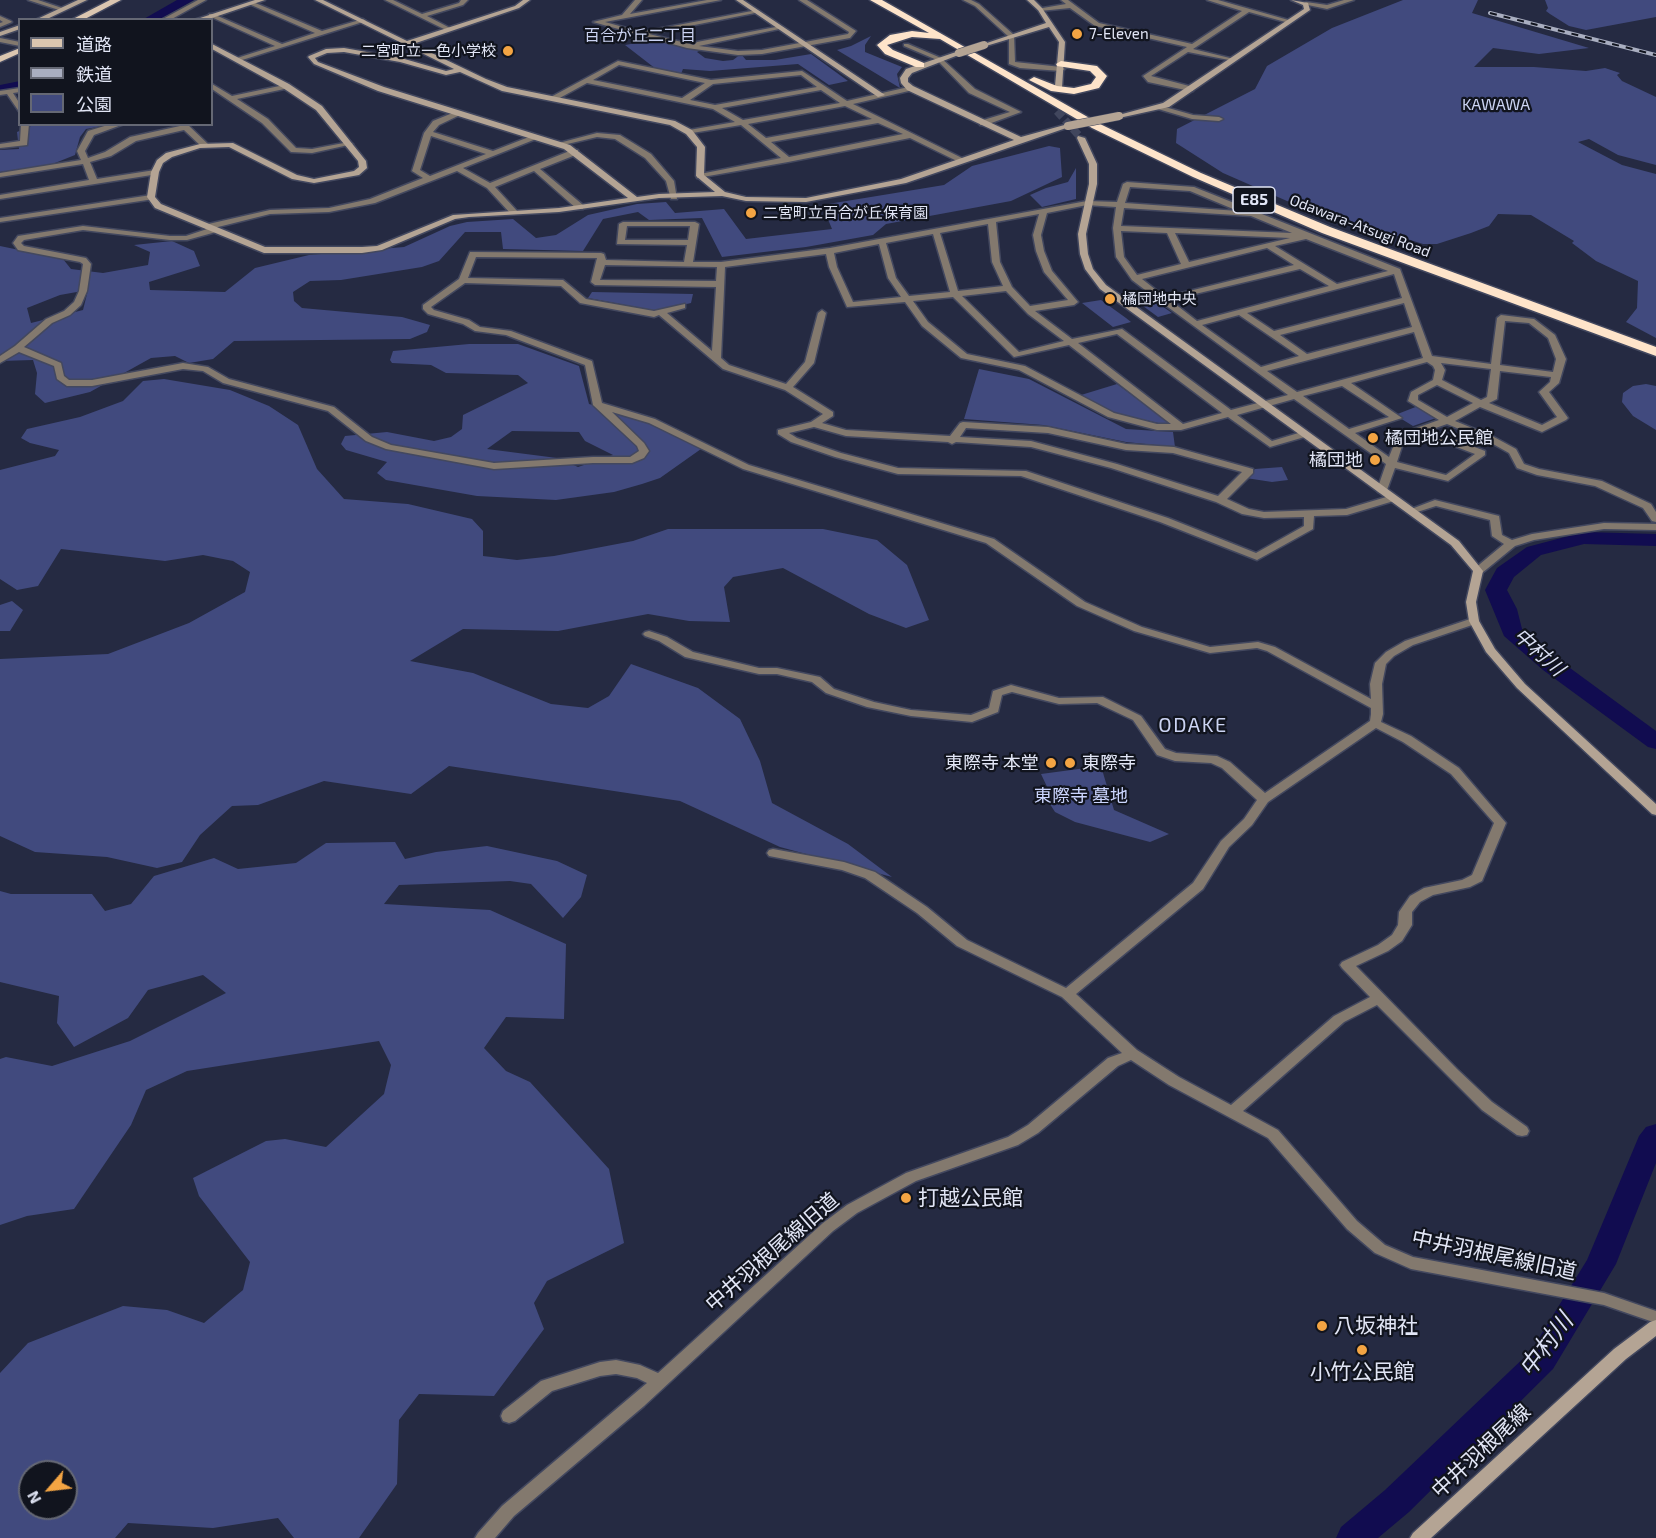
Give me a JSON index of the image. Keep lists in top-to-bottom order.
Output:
{
  "streets": {
    "highway": ["E85", "Odawara-Atsugi Road"],
    "street": ["中井羽根尾線旧道", "中井羽根尾線"]
  },
  "districts": ["百合が丘二丁目", "KAWAWA", "ODAKE"],
  "water": ["中村川"],
  "parks": ["東際寺 墓地"],
  "places": [
    "7-Eleven",
    "二宮町立一色小学校",
    "二宮町立百合が丘保育園",
    "橘団地中央",
    "橘団地公民館",
    "橘団地",
    "東際寺 本堂",
    "東際寺",
    "打越公民館",
    "八坂神社",
    "小竹公民館"
  ],
  "legend": ["道路", "鉄道", "公園"],
  "north": "bottom left"
}
